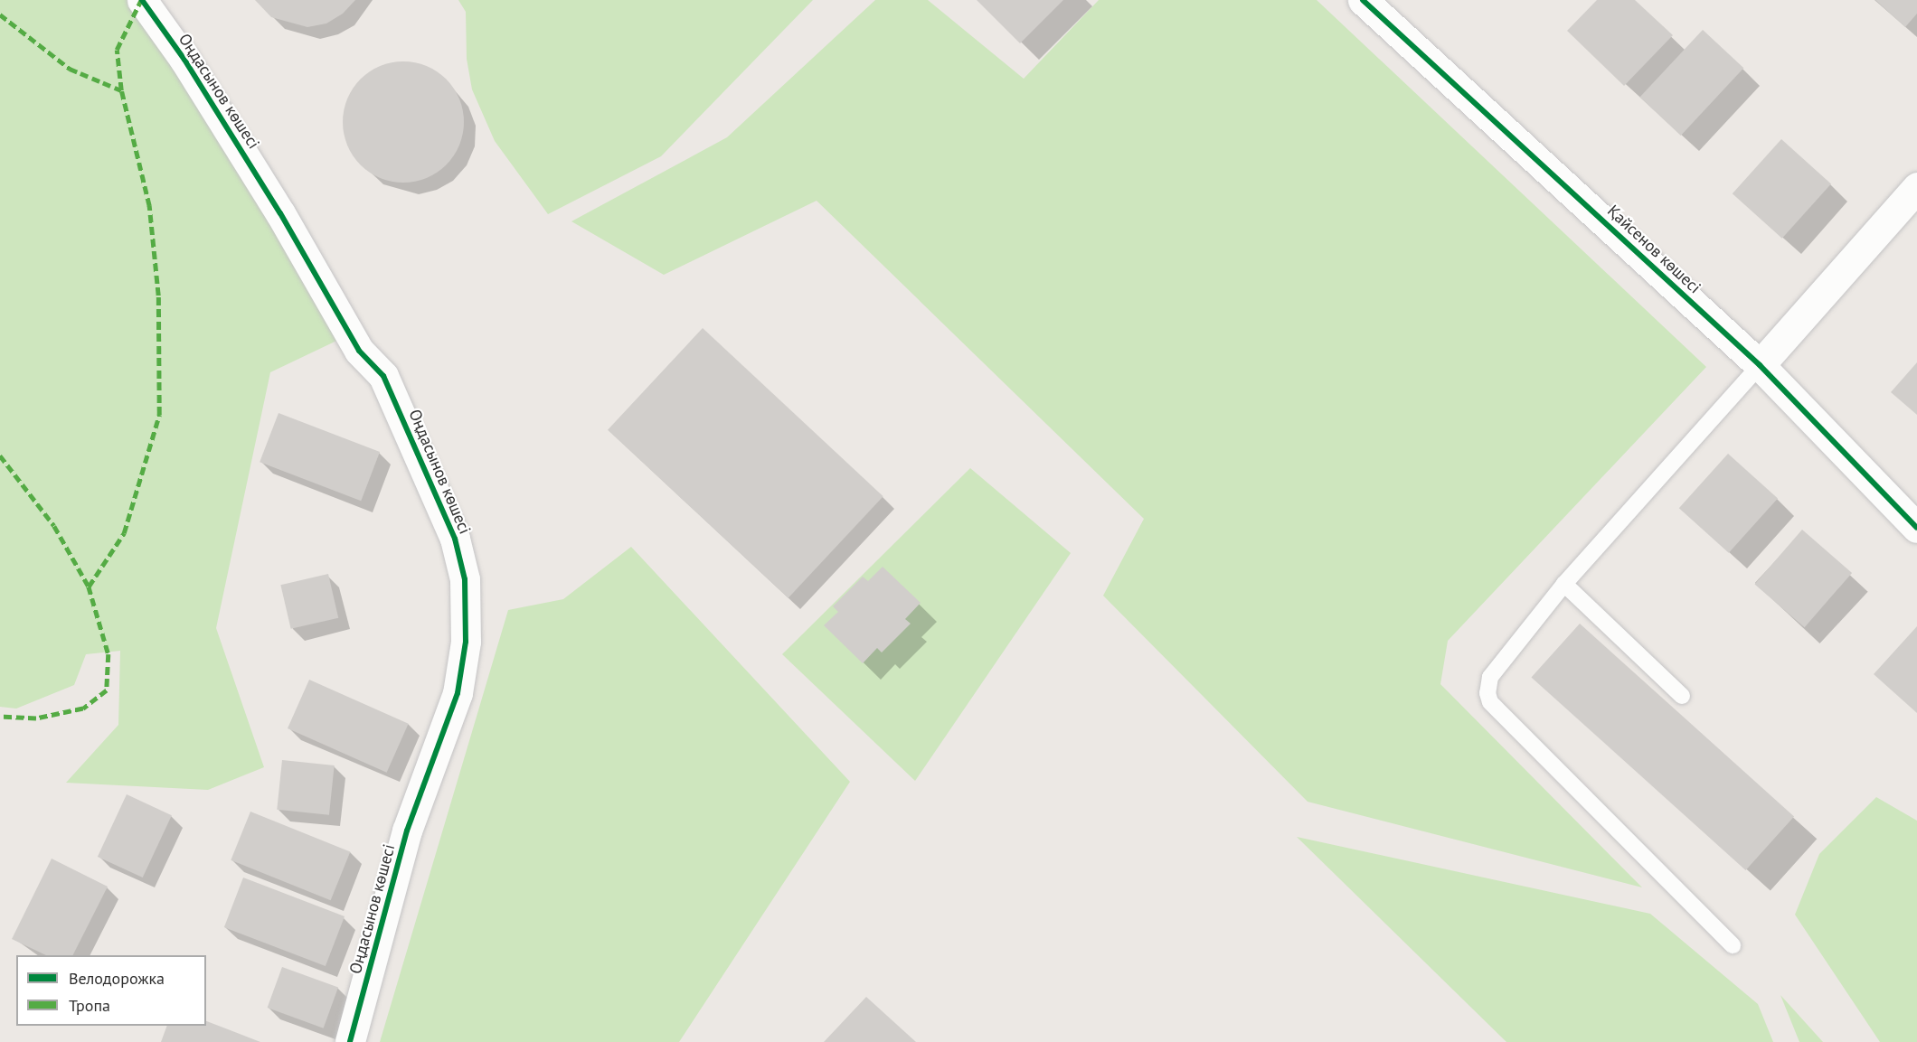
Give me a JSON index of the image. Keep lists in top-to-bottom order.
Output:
{
  "streets": {
    "street": ["Оңдасынов көшесі", "Қайсенов көшесі"]
  },
  "legend": ["Велодорожка", "Тропа"]
}
